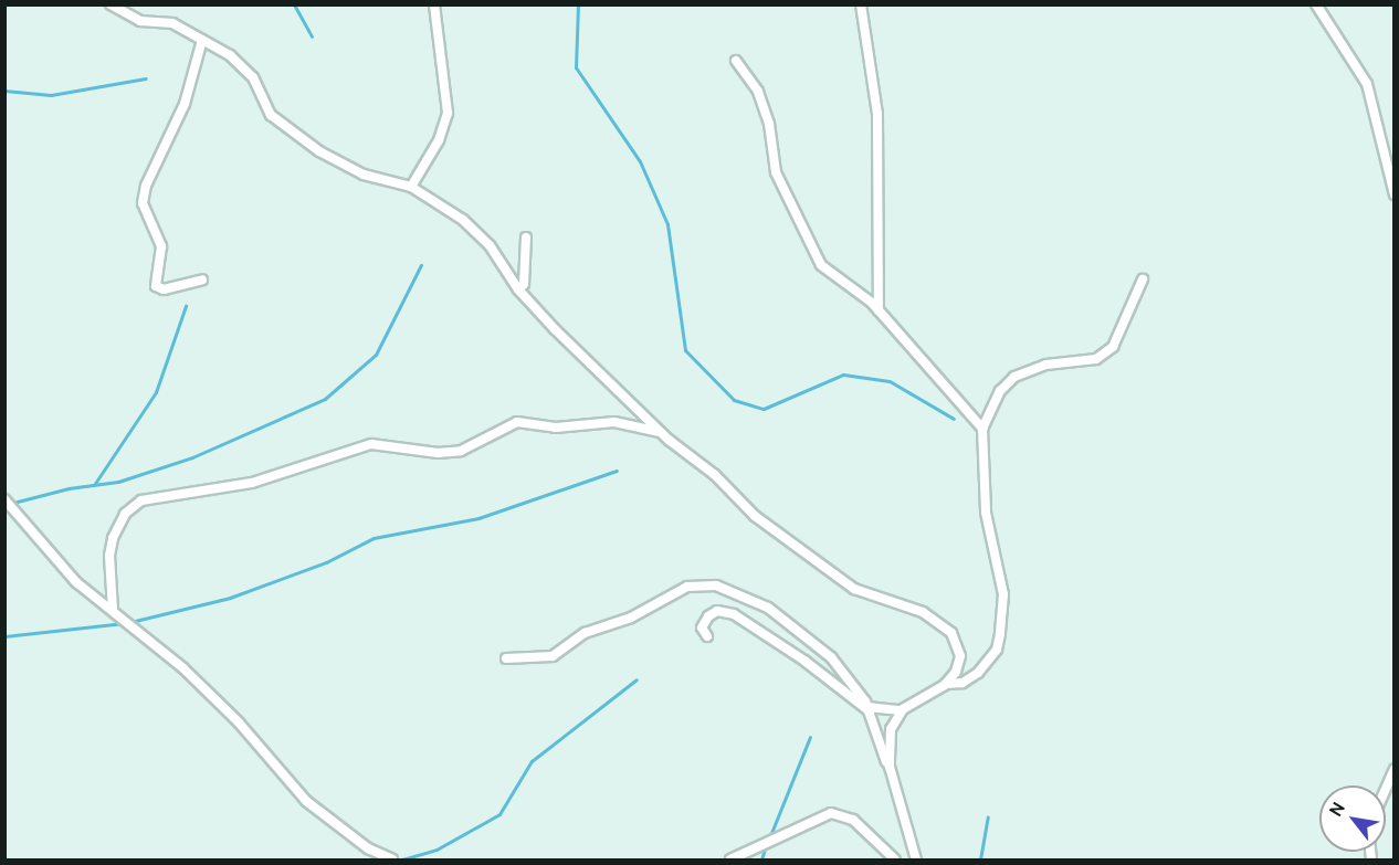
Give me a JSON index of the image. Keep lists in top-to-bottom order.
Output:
{
  "north": "top left"
}
